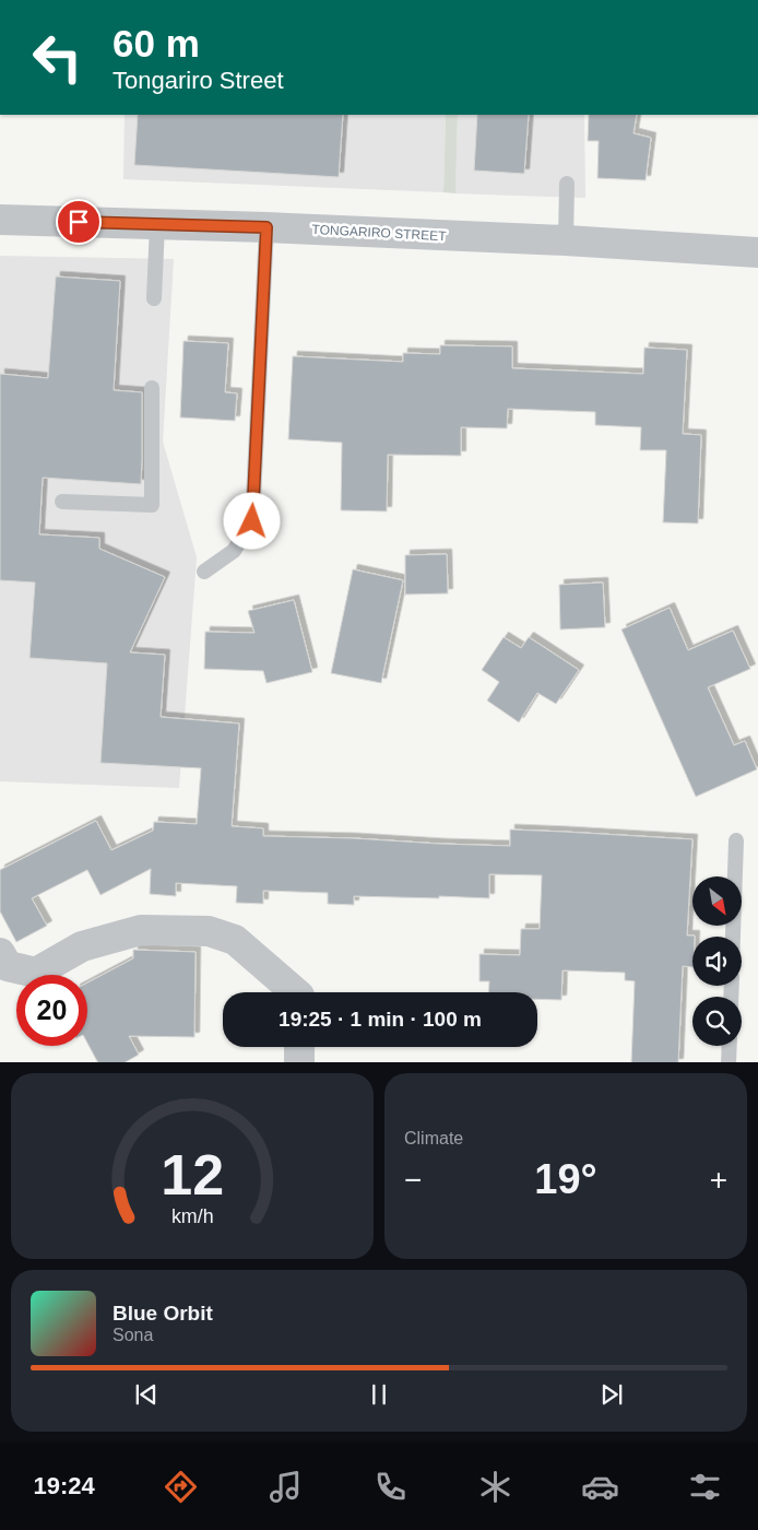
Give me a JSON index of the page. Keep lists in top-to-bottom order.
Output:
{
  "streets": {
    "street": ["TONGARIRO STREET"]
  },
  "north": "bottom right",
  "page": {
    "turn": ["60 m", "Tongariro Street"],
    "limit": "20",
    "trip": "19:25 · 1 min · 100 m",
    "tile": "Climate",
    "heat": ["−", "19°", "+"],
    "song": ["Blue Orbit", "Sona"],
    "tabs": "19:24",
    "gauge": ["12", "km/h"]
  }
}
